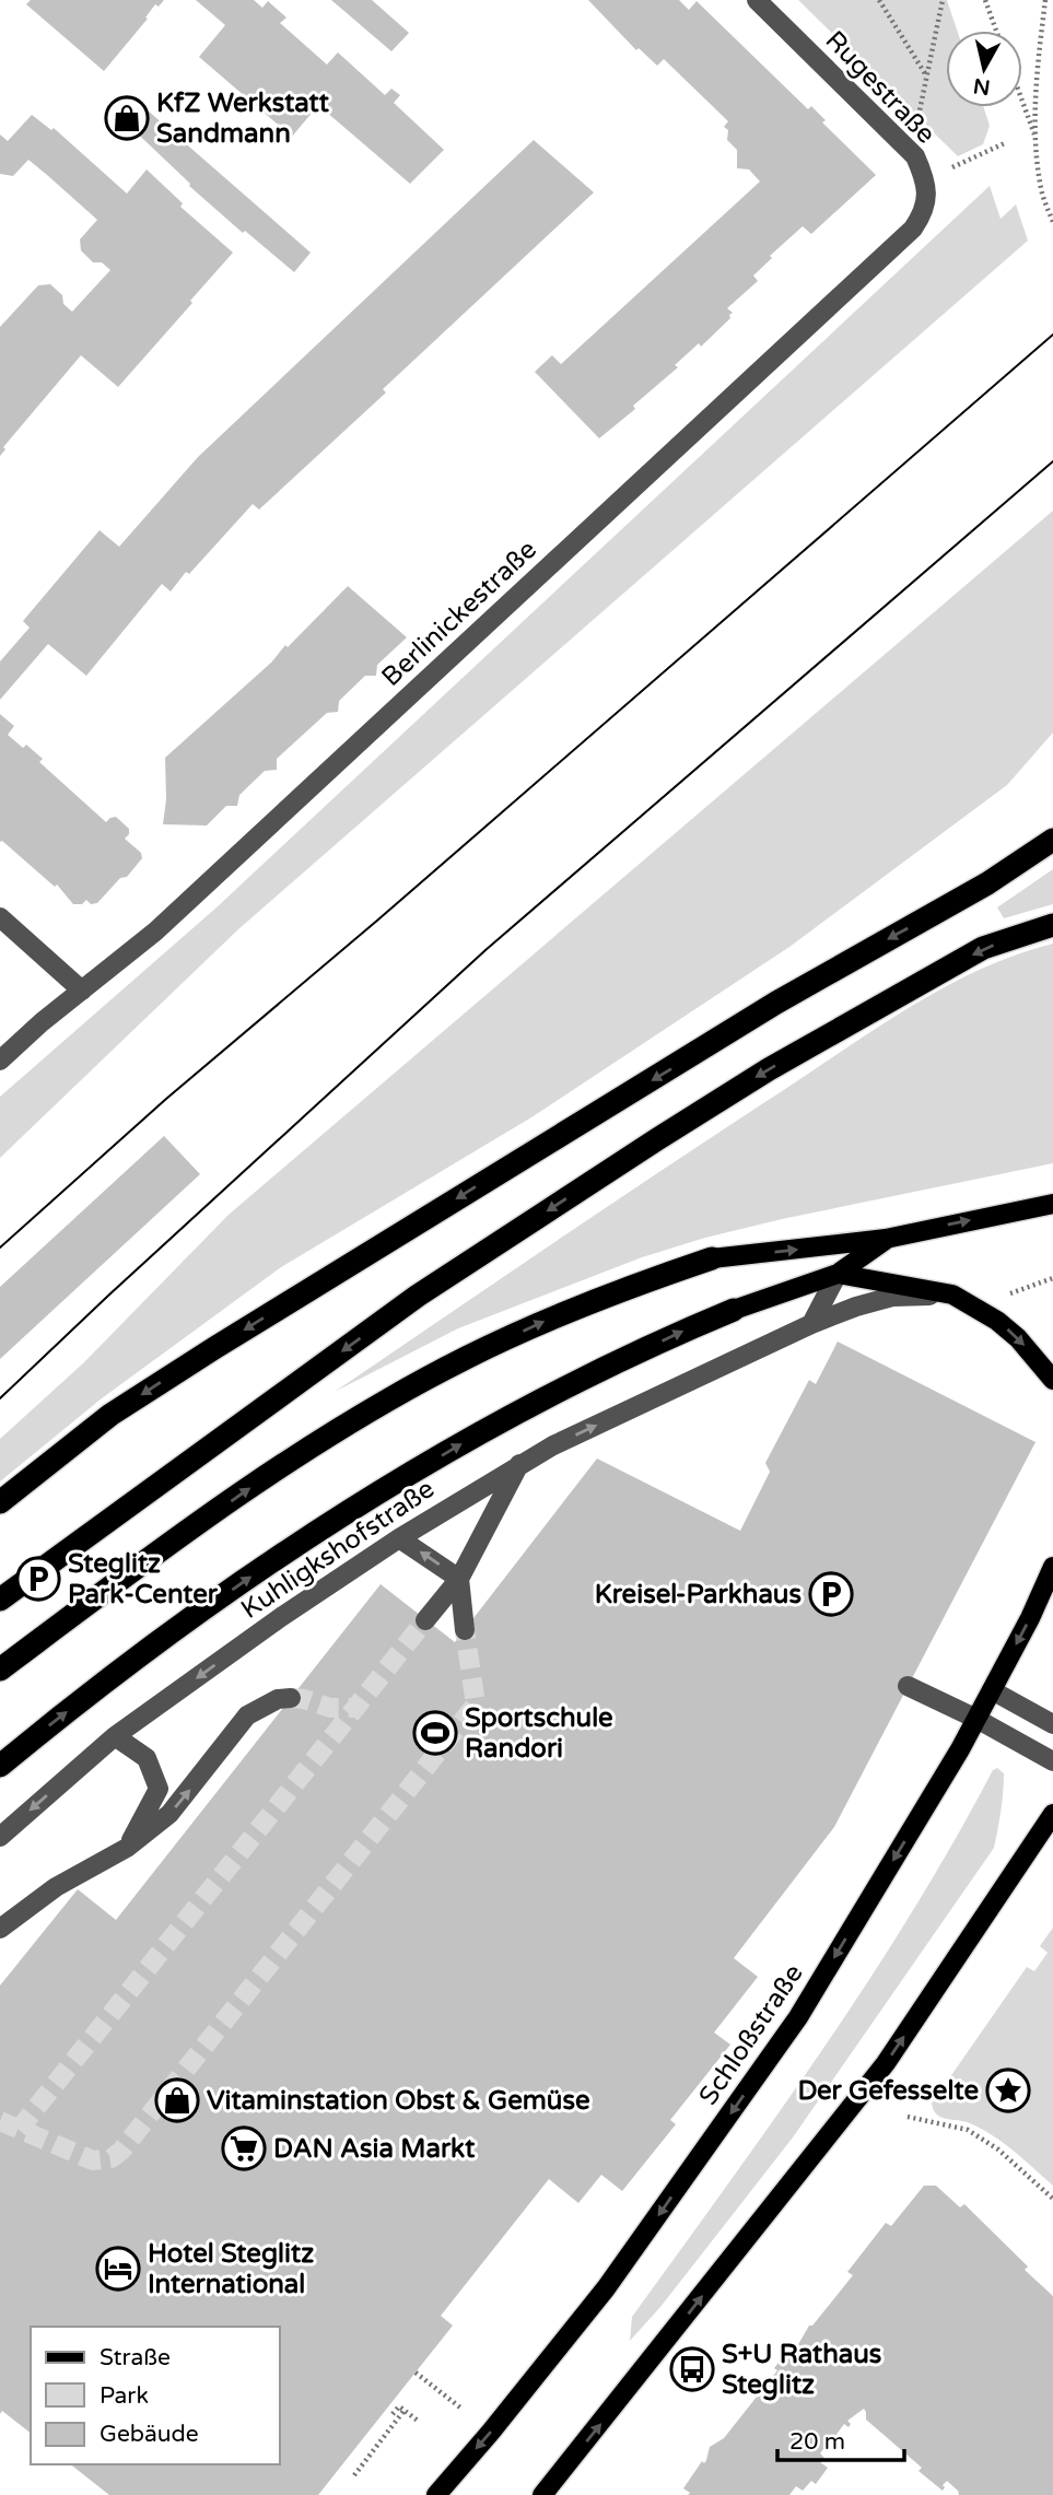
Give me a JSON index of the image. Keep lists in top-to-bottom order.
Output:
{
  "streets": {
    "main road": ["Schloßstraße"],
    "street": ["Rugestraße", "Berlinickestraße", "Kuhligkshofstraße"]
  },
  "crossings": [
    ["Rugestraße", "Berlinickestraße"]
  ],
  "places": {
    "shop": ["KfZ Werkstatt Sandmann", "Vitaminstation Obst & Gemüse"],
    "parking": ["Steglitz Park-Center", "Kreisel-Parkhaus"],
    "sports": ["Sportschule Randori"],
    "place": ["Der Gefesselte"],
    "supermarket": ["DAN Asia Markt"],
    "hotel": ["Hotel Steglitz International"],
    "bus stop": ["S+U Rathaus Steglitz"]
  },
  "legend": ["Straße", "Park", "Gebäude"],
  "scale_bar": "20 m",
  "north": "bottom"
}
